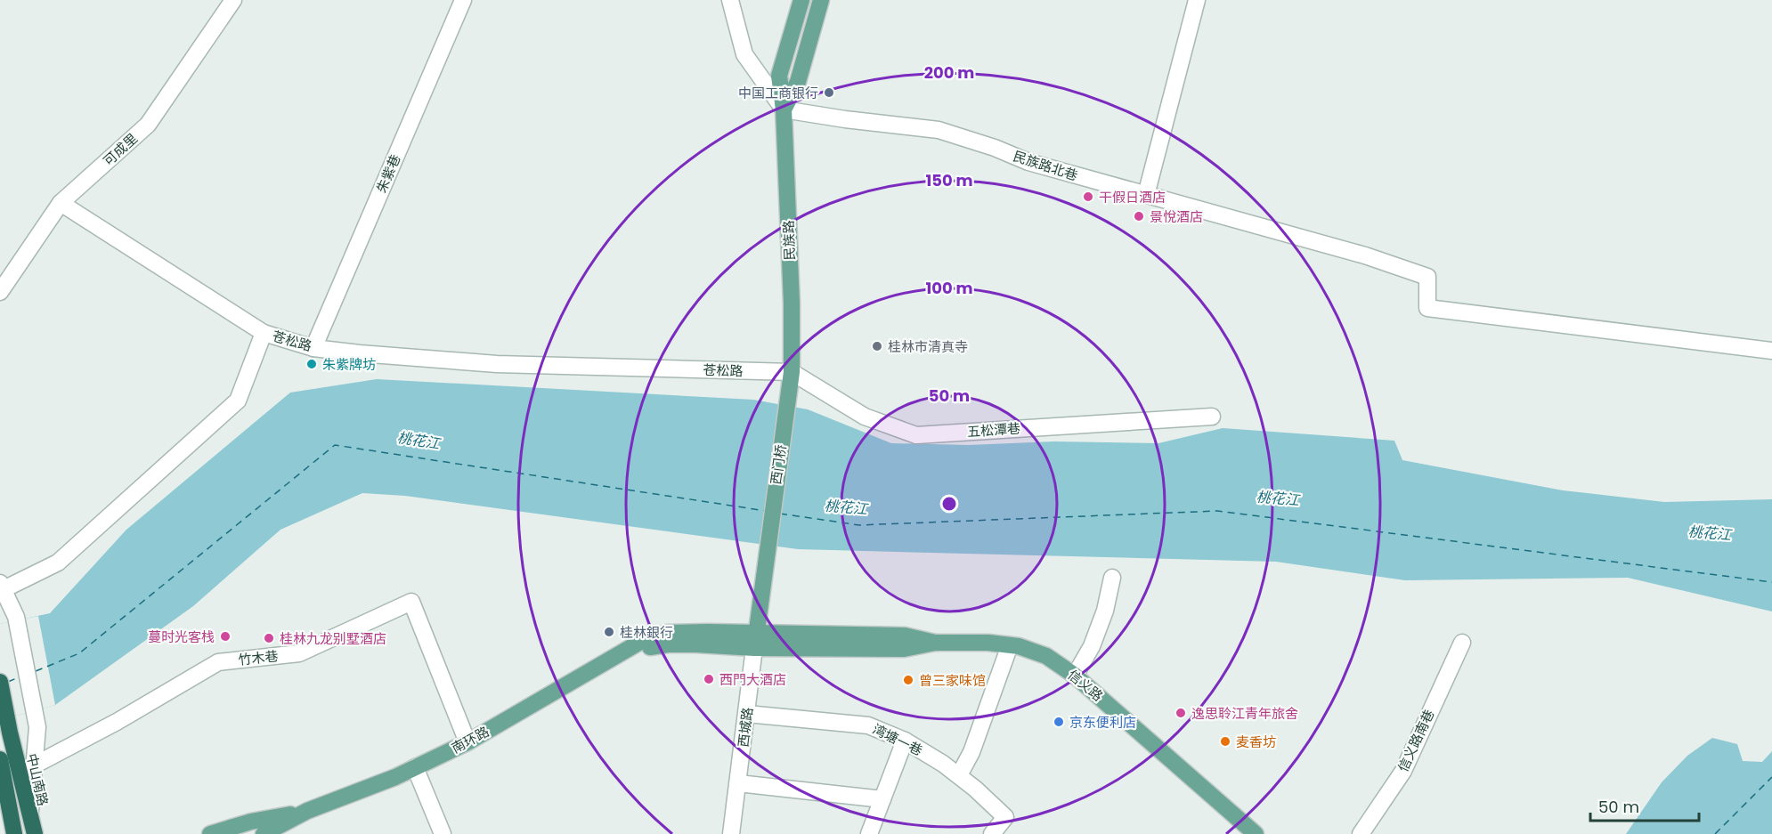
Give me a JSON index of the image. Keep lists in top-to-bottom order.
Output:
{
  "streets": {
    "highway": ["中山南路"],
    "main road": [
      "民族路",
      "西门桥",
      "信义路",
      "西城路",
      "南环路"
    ],
    "street": [
      "可成里",
      "民族路北巷",
      "朱紫巷",
      "苍松路",
      "五松潭巷",
      "竹木巷",
      "湾塘一巷",
      "信义路南巷"
    ]
  },
  "crossings": [
    ["民族路北巷", "民族路"],
    ["朱紫巷", "苍松路"],
    ["民族路", "苍松路"],
    ["民族路", "五松潭巷"],
    ["民族路", "西门桥"],
    ["苍松路", "五松潭巷"],
    ["苍松路", "西门桥"],
    ["五松潭巷", "西门桥"],
    ["西门桥", "西城路"],
    ["竹木巷", "南环路"],
    ["信义路", "南环路"],
    ["西城路", "南环路"],
    ["西城路", "湾塘一巷"]
  ],
  "water": ["桃花江"],
  "places": [
    "中国工商银行",
    "干假日酒店",
    "景悅酒店",
    "桂林市清真寺",
    "朱紫牌坊",
    "桂林銀行",
    "蔓时光客栈",
    "桂林九龙别墅酒店",
    "西門大酒店",
    "曾三家味馆",
    "逸思聆江青年旅舍",
    "京东便利店",
    "麦香坊"
  ],
  "scale_bar": "50 m",
  "rings": [
    "200 m",
    "150 m",
    "100 m",
    "50 m"
  ]
}
